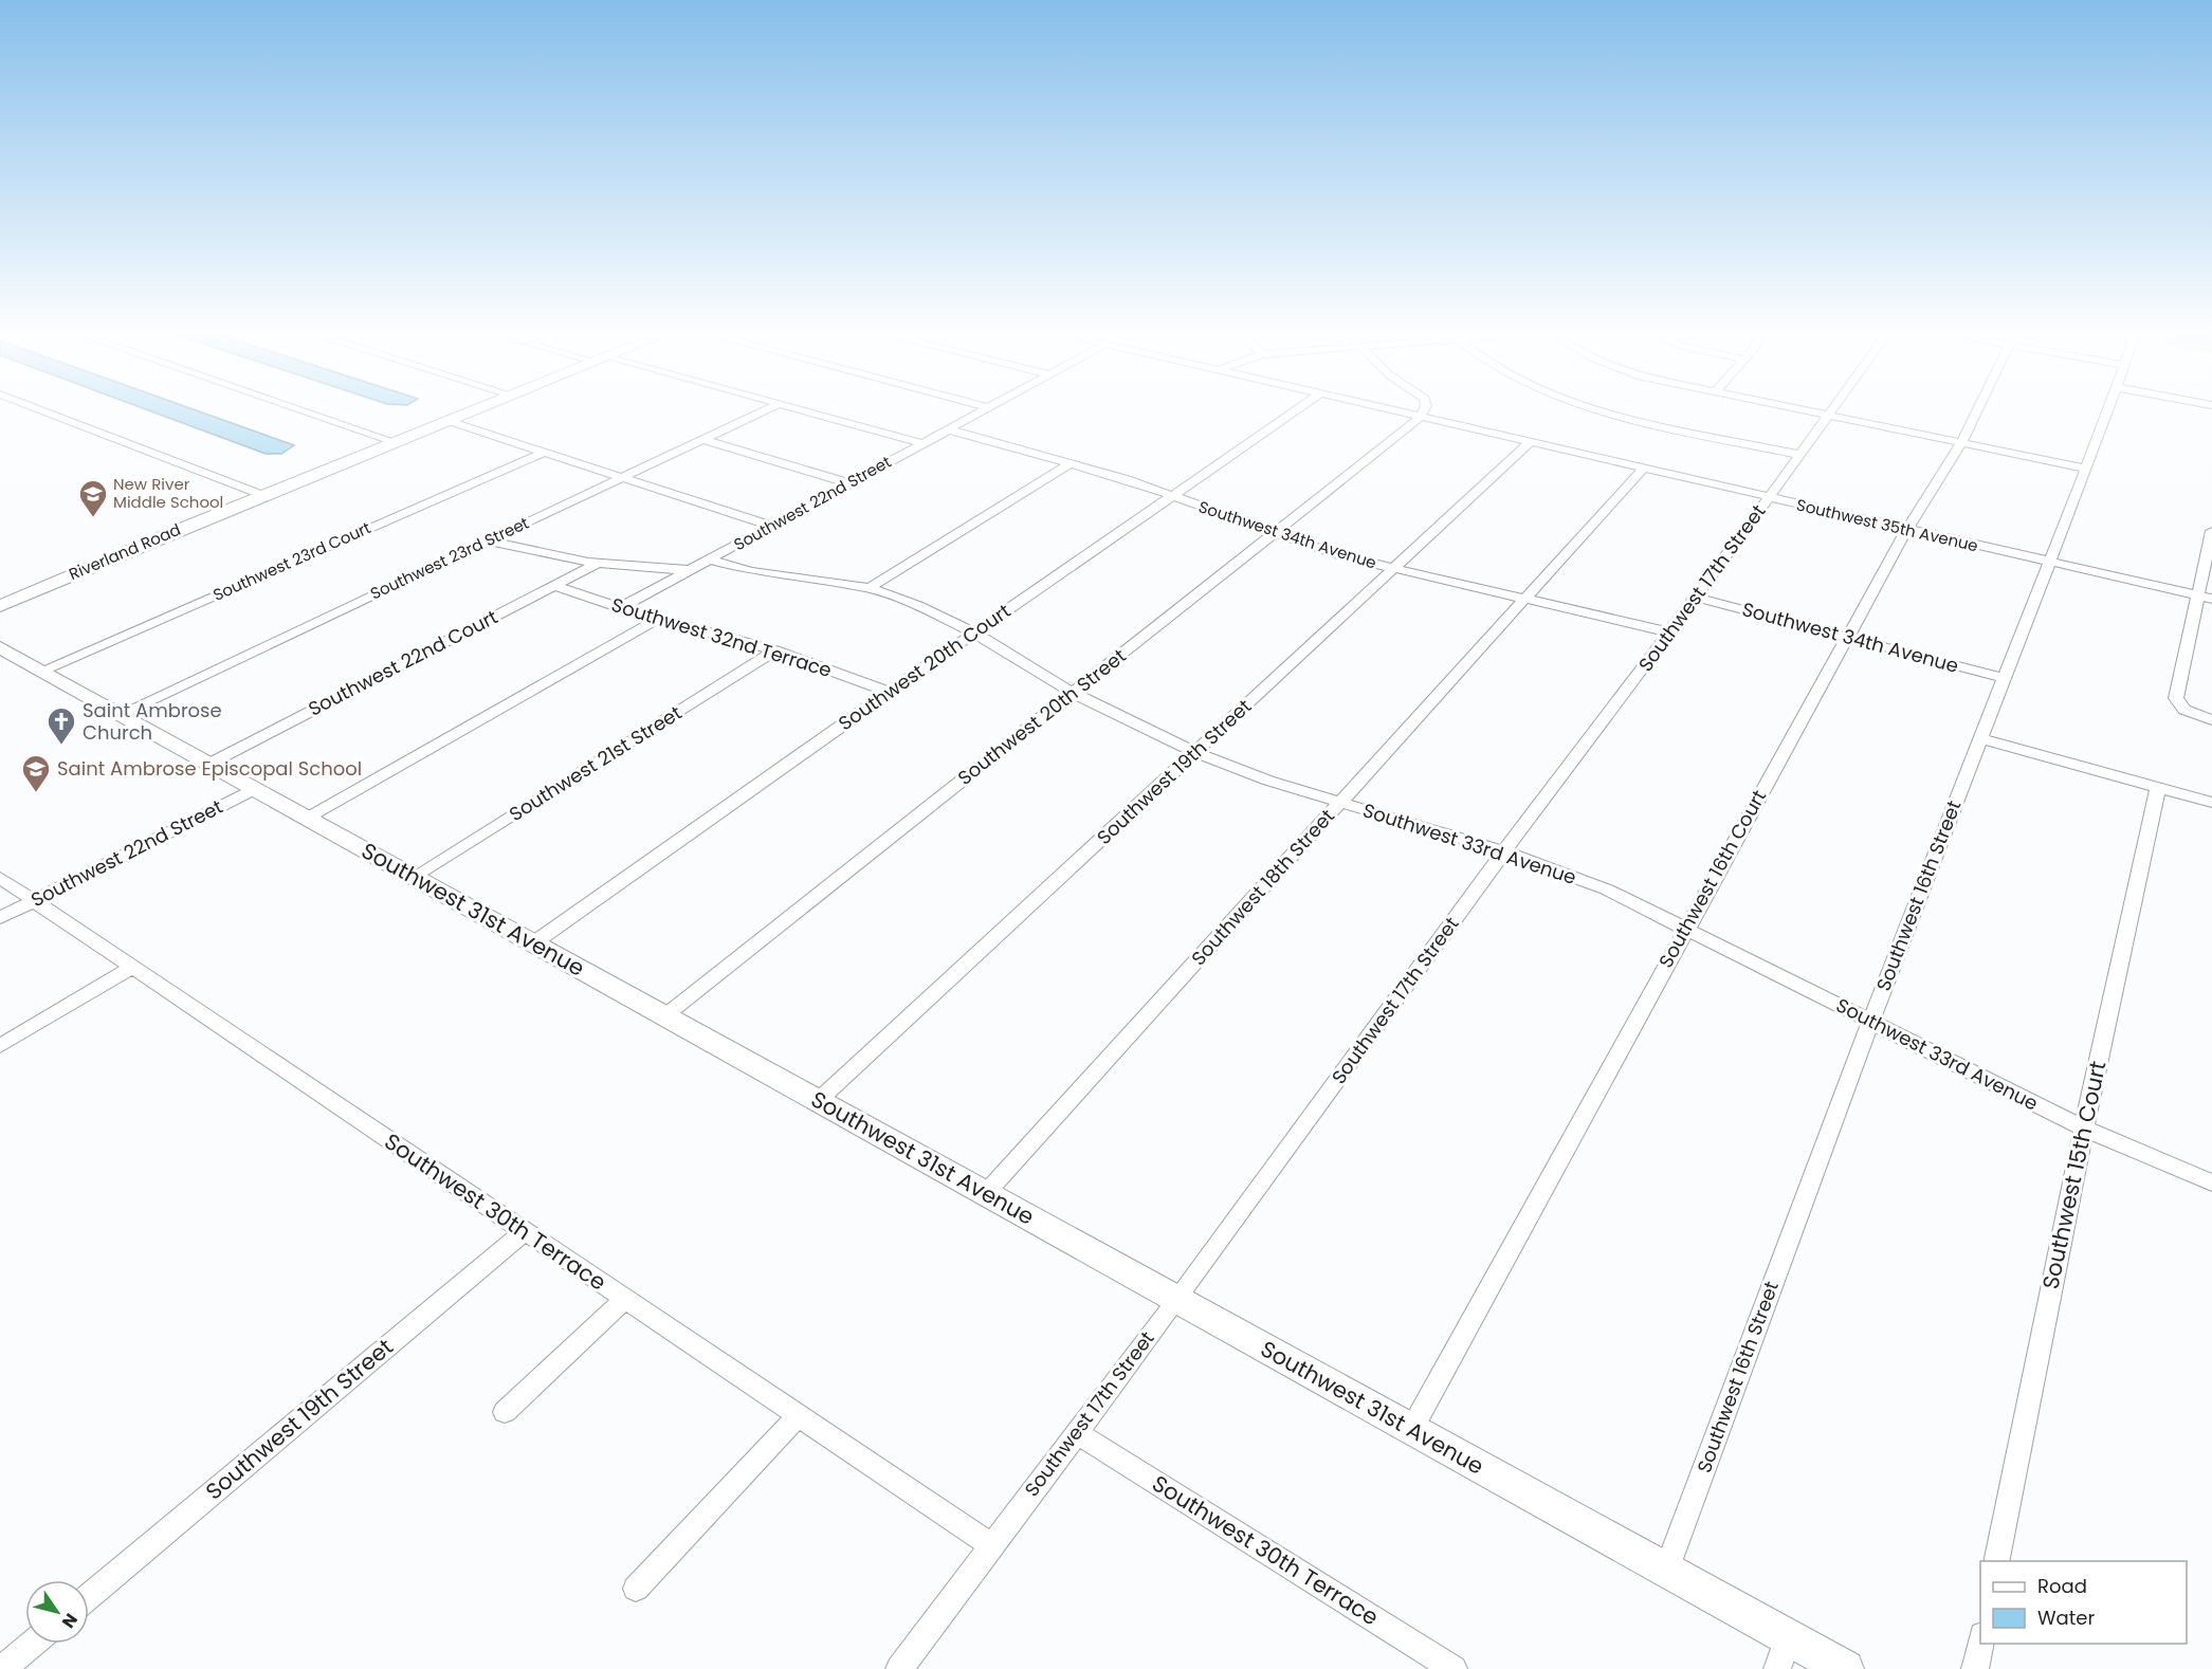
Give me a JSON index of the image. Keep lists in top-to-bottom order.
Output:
{
  "streets": {
    "street": [
      "Southwest 22nd Street",
      "Southwest 35th Avenue",
      "Southwest 34th Avenue",
      "Riverland Road",
      "Southwest 23rd Street",
      "Southwest 23rd Court",
      "Southwest 17th Street",
      "Southwest 32nd Terrace",
      "Southwest 22nd Court",
      "Southwest 20th Court",
      "Southwest 20th Street",
      "Southwest 21st Street",
      "Southwest 19th Street",
      "Southwest 33rd Avenue",
      "Southwest 16th Court",
      "Southwest 18th Street",
      "Southwest 16th Street",
      "Southwest 31st Avenue",
      "Southwest 15th Court",
      "Southwest 30th Terrace"
    ]
  },
  "crossings": [
    ["Southwest 22nd Street", "Southwest 34th Avenue"],
    ["Southwest 22nd Street", "Southwest 32nd Terrace"],
    ["Southwest 22nd Street", "Southwest 33rd Avenue"],
    ["Southwest 22nd Street", "Southwest 31st Avenue"],
    ["Southwest 22nd Street", "Southwest 30th Terrace"],
    ["Southwest 35th Avenue", "Southwest 17th Street"],
    ["Southwest 35th Avenue", "Southwest 20th Street"],
    ["Southwest 35th Avenue", "Southwest 19th Street"],
    ["Southwest 35th Avenue", "Southwest 16th Court"],
    ["Southwest 35th Avenue", "Southwest 18th Street"],
    ["Southwest 35th Avenue", "Southwest 16th Street"],
    ["Southwest 34th Avenue", "Southwest 17th Street"],
    ["Southwest 34th Avenue", "Southwest 20th Court"],
    ["Southwest 34th Avenue", "Southwest 20th Street"],
    ["Southwest 34th Avenue", "Southwest 19th Street"],
    ["Southwest 34th Avenue", "Southwest 16th Court"],
    ["Southwest 34th Avenue", "Southwest 18th Street"],
    ["Southwest 34th Avenue", "Southwest 16th Street"],
    ["Southwest 23rd Street", "Southwest 31st Avenue"],
    ["Southwest 23rd Court", "Southwest 31st Avenue"],
    ["Southwest 17th Street", "Southwest 33rd Avenue"],
    ["Southwest 17th Street", "Southwest 31st Avenue"],
    ["Southwest 17th Street", "Southwest 30th Terrace"],
    ["Southwest 32nd Terrace", "Southwest 22nd Court"],
    ["Southwest 32nd Terrace", "Southwest 20th Court"],
    ["Southwest 32nd Terrace", "Southwest 21st Street"],
    ["Southwest 22nd Court", "Southwest 31st Avenue"],
    ["Southwest 20th Court", "Southwest 33rd Avenue"],
    ["Southwest 20th Court", "Southwest 31st Avenue"],
    ["Southwest 20th Street", "Southwest 33rd Avenue"],
    ["Southwest 20th Street", "Southwest 31st Avenue"],
    ["Southwest 21st Street", "Southwest 31st Avenue"],
    ["Southwest 19th Street", "Southwest 33rd Avenue"],
    ["Southwest 19th Street", "Southwest 31st Avenue"],
    ["Southwest 19th Street", "Southwest 30th Terrace"],
    ["Southwest 33rd Avenue", "Southwest 16th Court"],
    ["Southwest 33rd Avenue", "Southwest 18th Street"],
    ["Southwest 33rd Avenue", "Southwest 16th Street"],
    ["Southwest 33rd Avenue", "Southwest 15th Court"],
    ["Southwest 16th Court", "Southwest 31st Avenue"],
    ["Southwest 18th Street", "Southwest 31st Avenue"],
    ["Southwest 16th Street", "Southwest 31st Avenue"]
  ],
  "places": {
    "school or university": ["New River Middle School", "Saint Ambrose Episcopal School"],
    "church": ["Saint Ambrose Church"]
  },
  "legend": ["Road", "Water"],
  "north": "bottom right"
}
